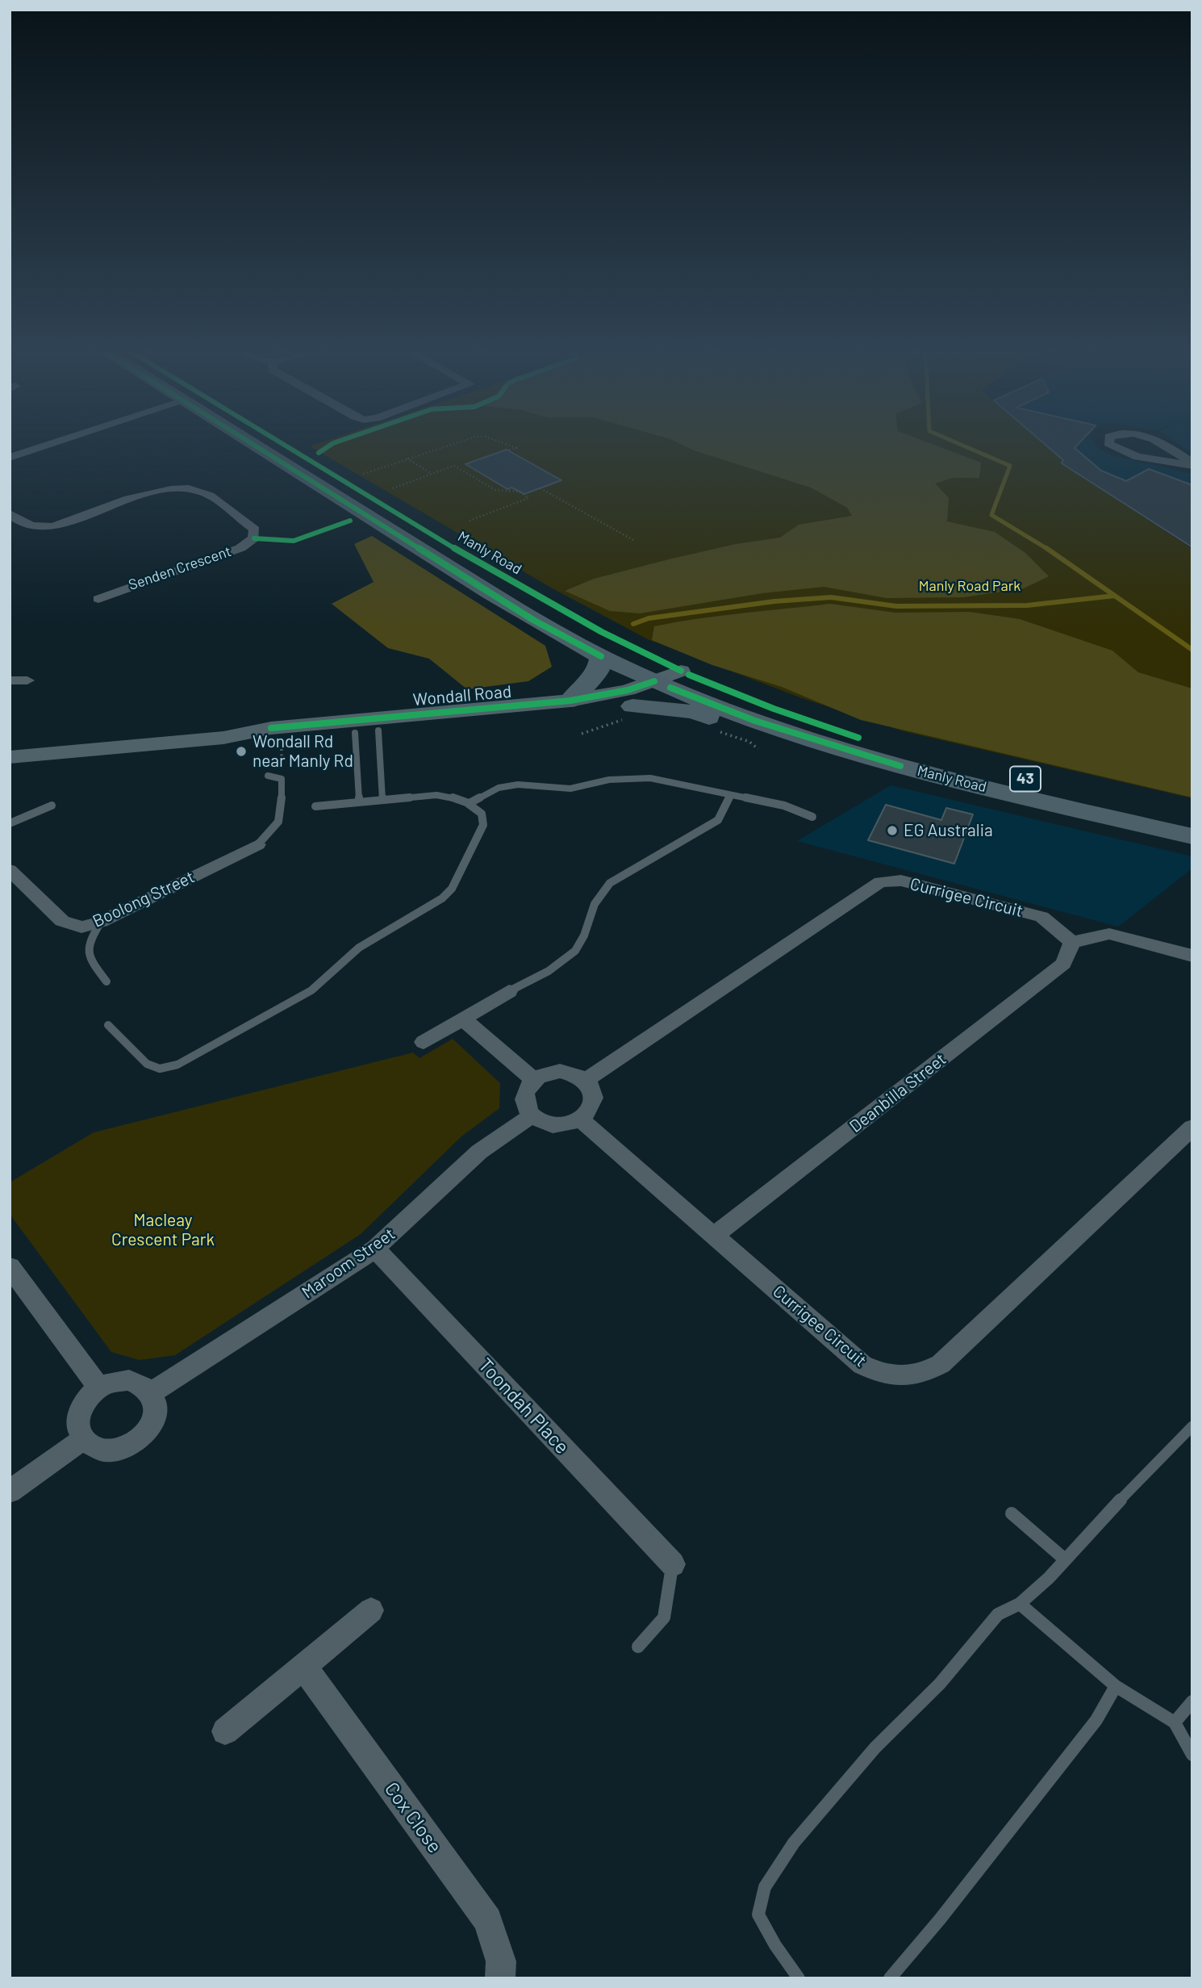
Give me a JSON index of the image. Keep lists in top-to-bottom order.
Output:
{
  "streets": {
    "main road": ["Manly Road", "Wondall Road", "43"],
    "street": [
      "Senden Crescent",
      "Currigee Circuit",
      "Boolong Street",
      "Deanbilla Street",
      "Maroom Street",
      "Toondah Place",
      "Cox Close"
    ]
  },
  "crossings": [
    ["Manly Road", "Wondall Road"],
    ["Currigee Circuit", "Deanbilla Street"],
    ["Currigee Circuit", "Maroom Street"],
    ["Maroom Street", "Toondah Place"]
  ],
  "parks": ["Manly Road Park", "Macleay Crescent Park"],
  "places": ["Wondall Rd near Manly Rd", "EG Australia"]
}
